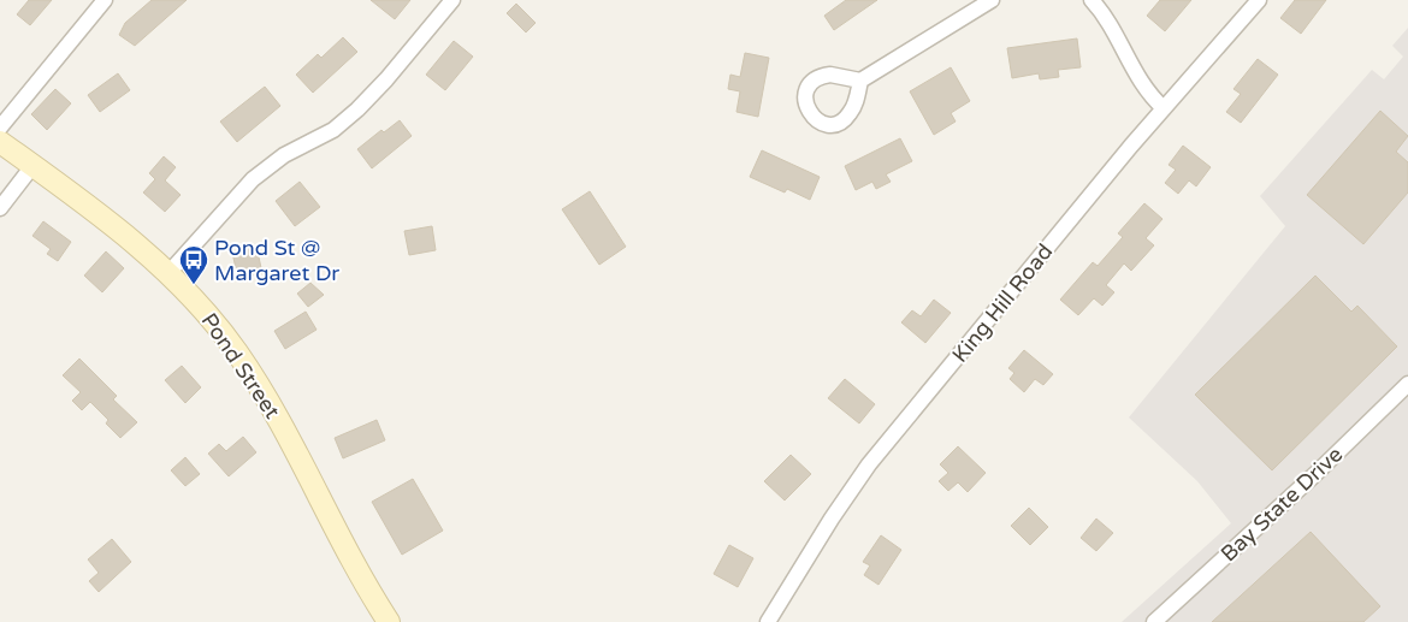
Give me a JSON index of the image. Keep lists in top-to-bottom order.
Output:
{
  "streets": {
    "main road": ["Pond Street"],
    "street": ["King Hill Road", "Bay State Drive"]
  },
  "places": {
    "bus stop": ["Pond St @ Margaret Dr"]
  }
}
